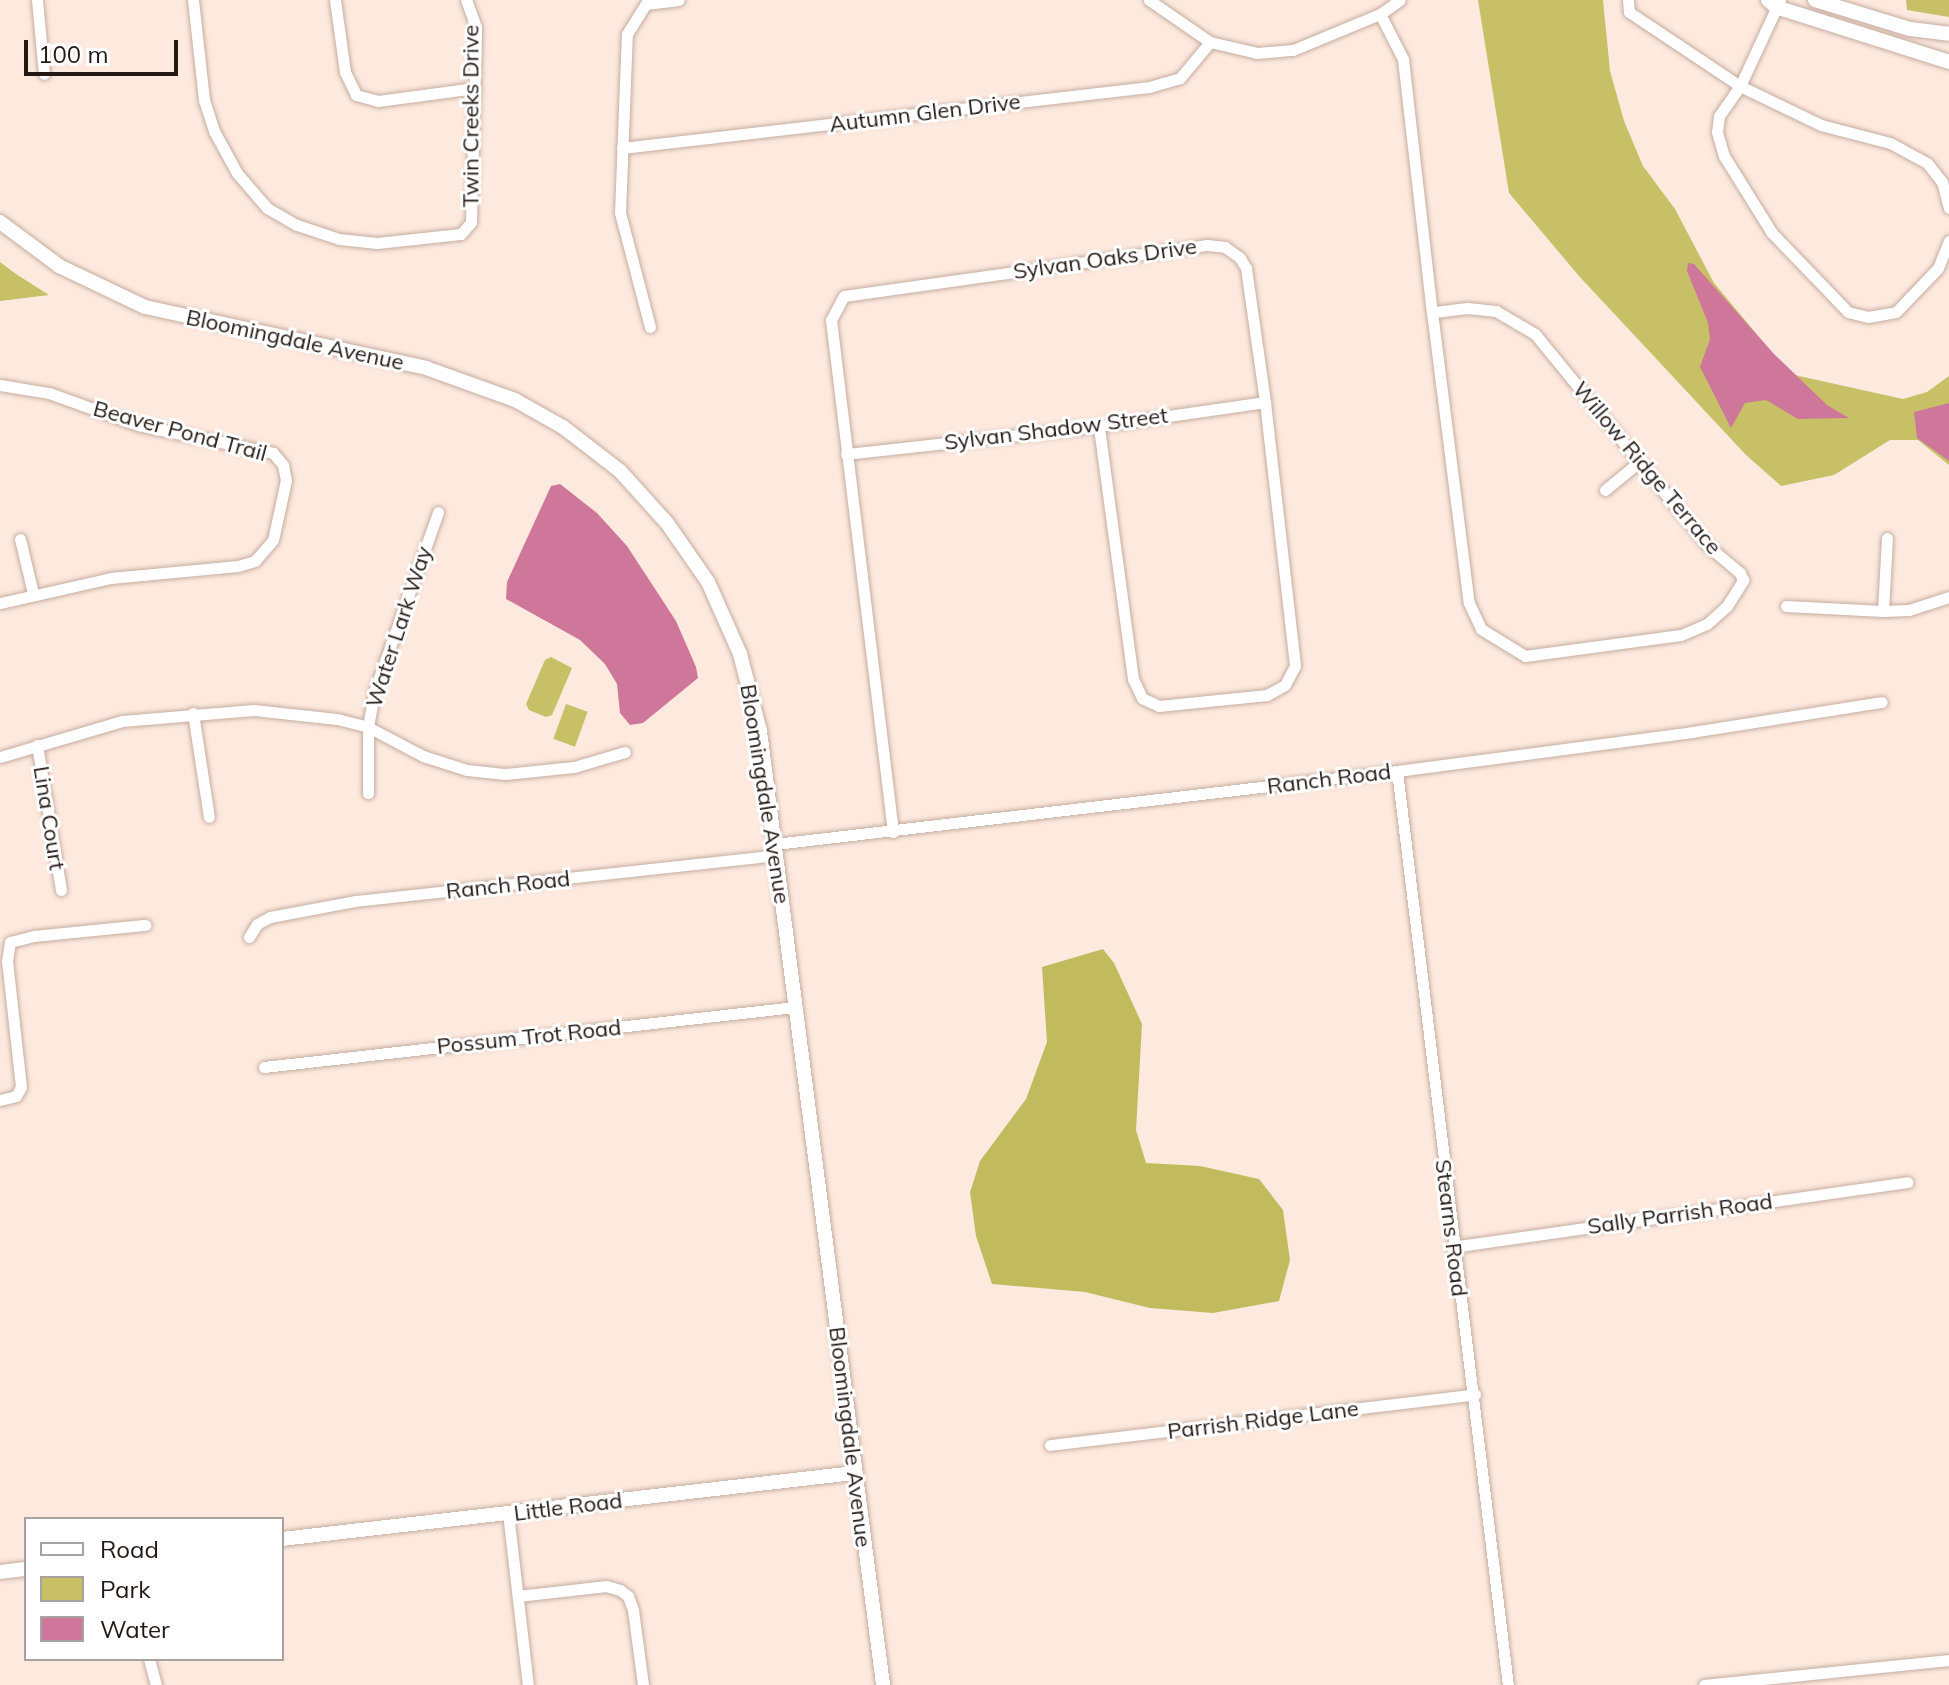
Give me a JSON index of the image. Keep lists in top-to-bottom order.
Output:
{
  "streets": {
    "street": [
      "Autumn Glen Drive",
      "Twin Creeks Drive",
      "Sylvan Oaks Drive",
      "Bloomingdale Avenue",
      "Sylvan Shadow Street",
      "Beaver Pond Trail",
      "Willow Ridge Terrace",
      "Water Lark Way",
      "Ranch Road",
      "Lina Court",
      "Possum Trot Road",
      "Sally Parrish Road",
      "Stearns Road",
      "Parrish Ridge Lane",
      "Little Road"
    ]
  },
  "crossings": [
    ["Sylvan Oaks Drive", "Sylvan Shadow Street"],
    ["Sylvan Oaks Drive", "Ranch Road"],
    ["Bloomingdale Avenue", "Ranch Road"],
    ["Bloomingdale Avenue", "Possum Trot Road"],
    ["Bloomingdale Avenue", "Little Road"],
    ["Ranch Road", "Stearns Road"],
    ["Sally Parrish Road", "Stearns Road"],
    ["Stearns Road", "Parrish Ridge Lane"]
  ],
  "legend": ["Road", "Park", "Water"],
  "scale_bar": "100 m"
}
